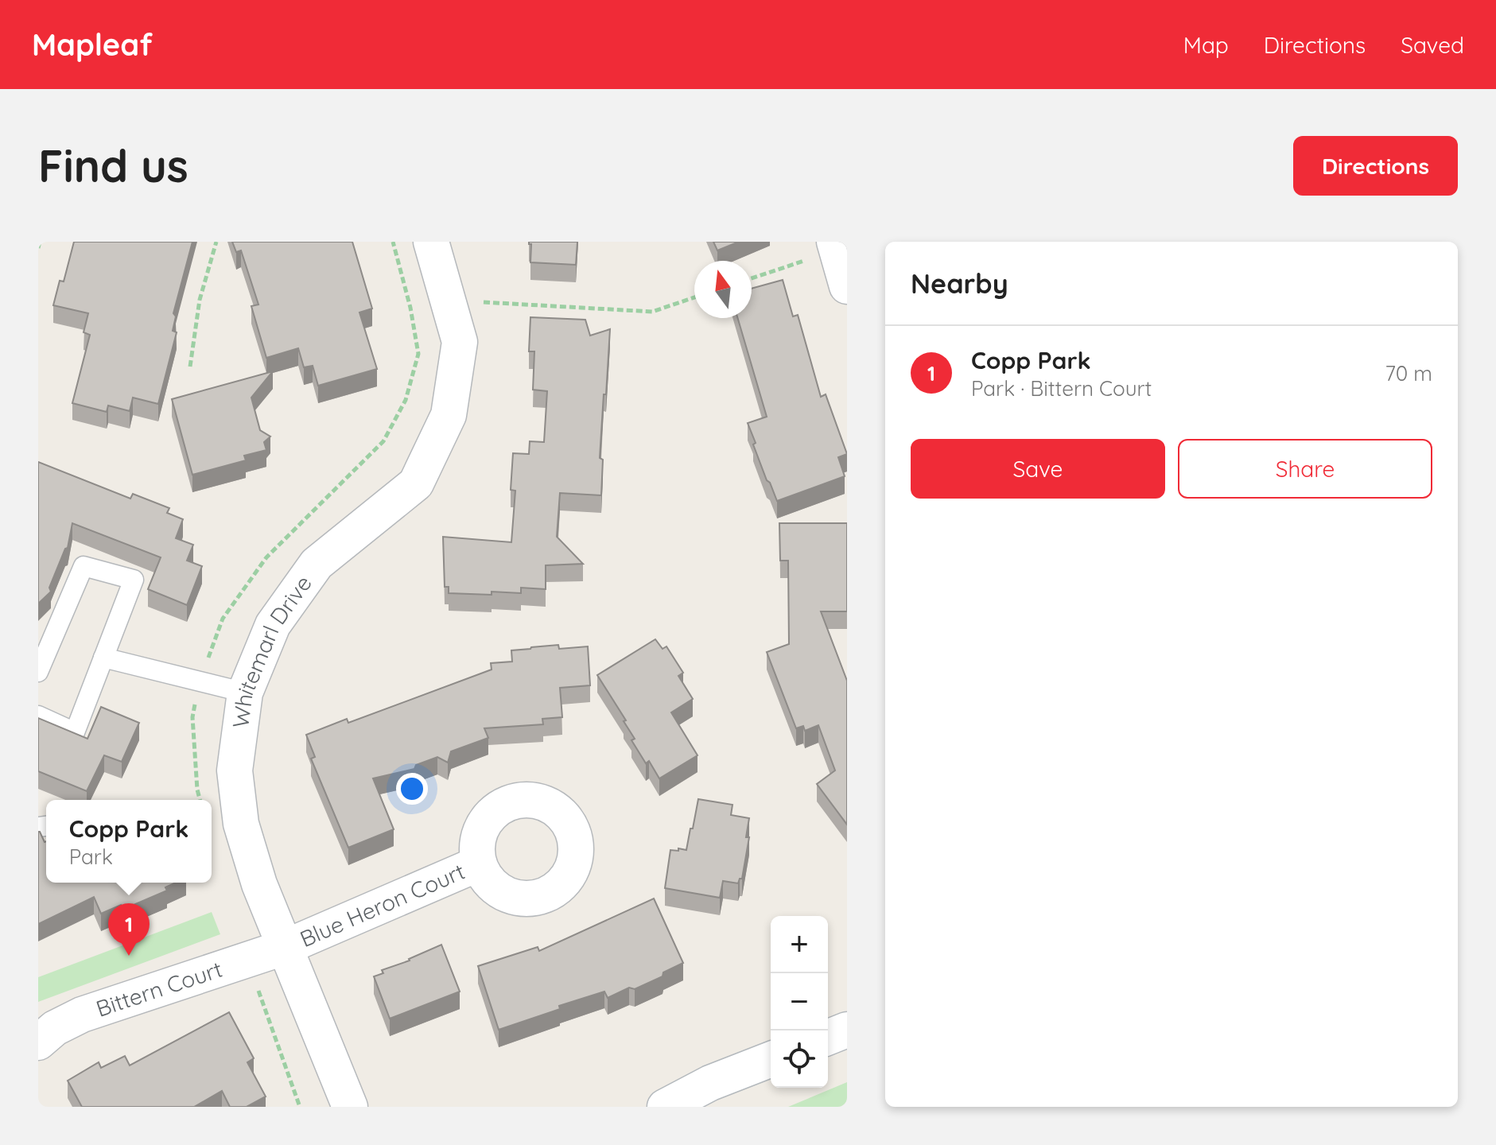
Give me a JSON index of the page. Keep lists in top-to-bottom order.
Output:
{
  "streets": {
    "street": ["Whitemarl Drive", "Blue Heron Court", "Bittern Court"]
  },
  "crossings": [
    ["Whitemarl Drive", "Blue Heron Court"],
    ["Whitemarl Drive", "Bittern Court"],
    ["Blue Heron Court", "Bittern Court"]
  ],
  "north": "top",
  "page": {
    "header": "Mapleaf",
    "nav": ["Map", "Directions", "Saved"],
    "buttons": [
      "Directions",
      ["Save", "Share"]
    ],
    "title": "Find us",
    "heading": "Nearby",
    "list": [
      {
        "mark": "1",
        "name": "Copp Park",
        "note": "Park · Bittern Court",
        "value": "70 m"
      }
    ],
    "popup": ["Copp Park", "Park"],
    "pins": "1",
    "map_buttons": ["+", "−"]
  }
}
